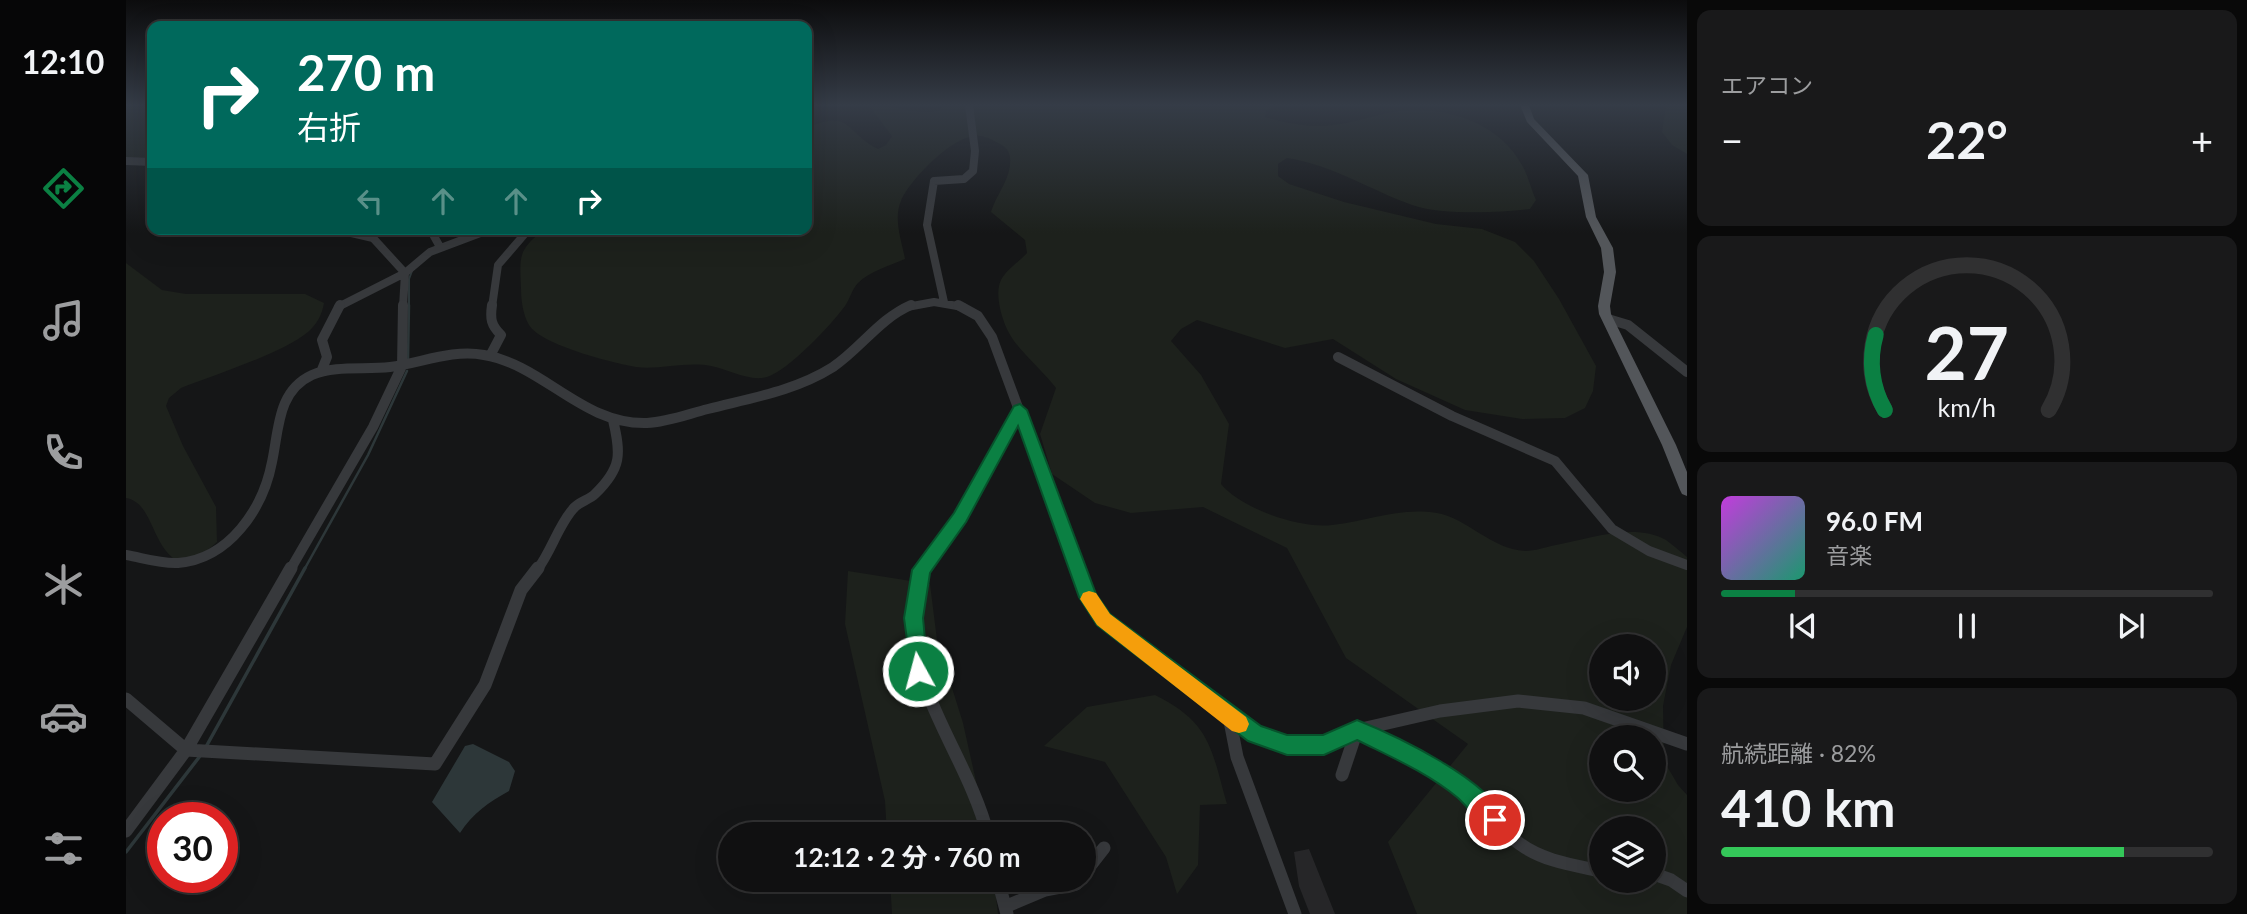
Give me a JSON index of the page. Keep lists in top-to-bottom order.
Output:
{
  "page": {
    "tabs": "12:10",
    "tile": [
      "エアコン",
      ["航続距離 · 82%", "410 km"]
    ],
    "turn": ["270 m", "右折"],
    "heat": ["−", "22°", "+"],
    "song": ["96.0 FM", "音楽"],
    "limit": "30",
    "trip": "12:12 · 2 分 · 760 m",
    "gauge": ["27", "km/h"]
  }
}
